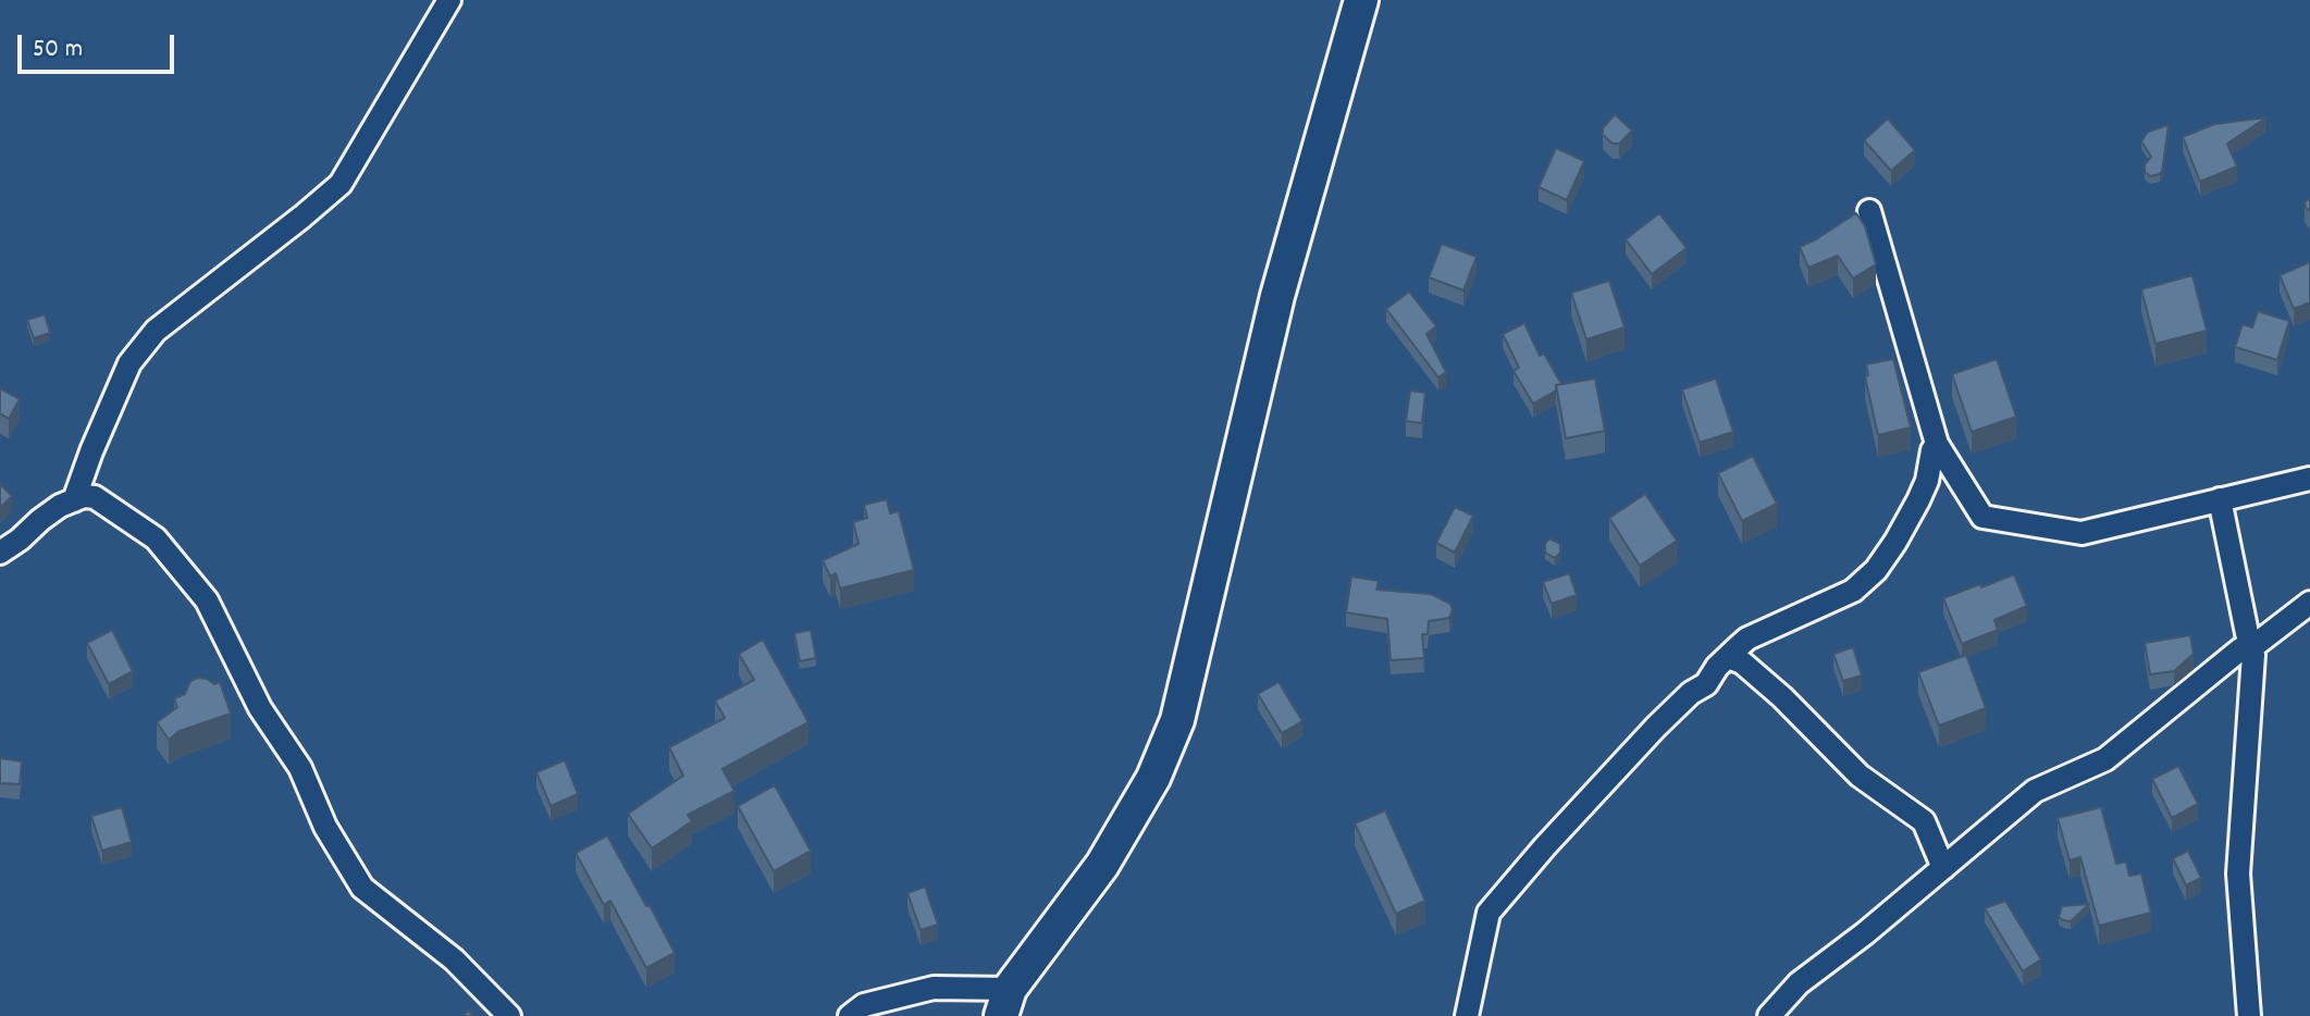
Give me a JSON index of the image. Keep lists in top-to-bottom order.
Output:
{
  "scale_bar": "50 m"
}
